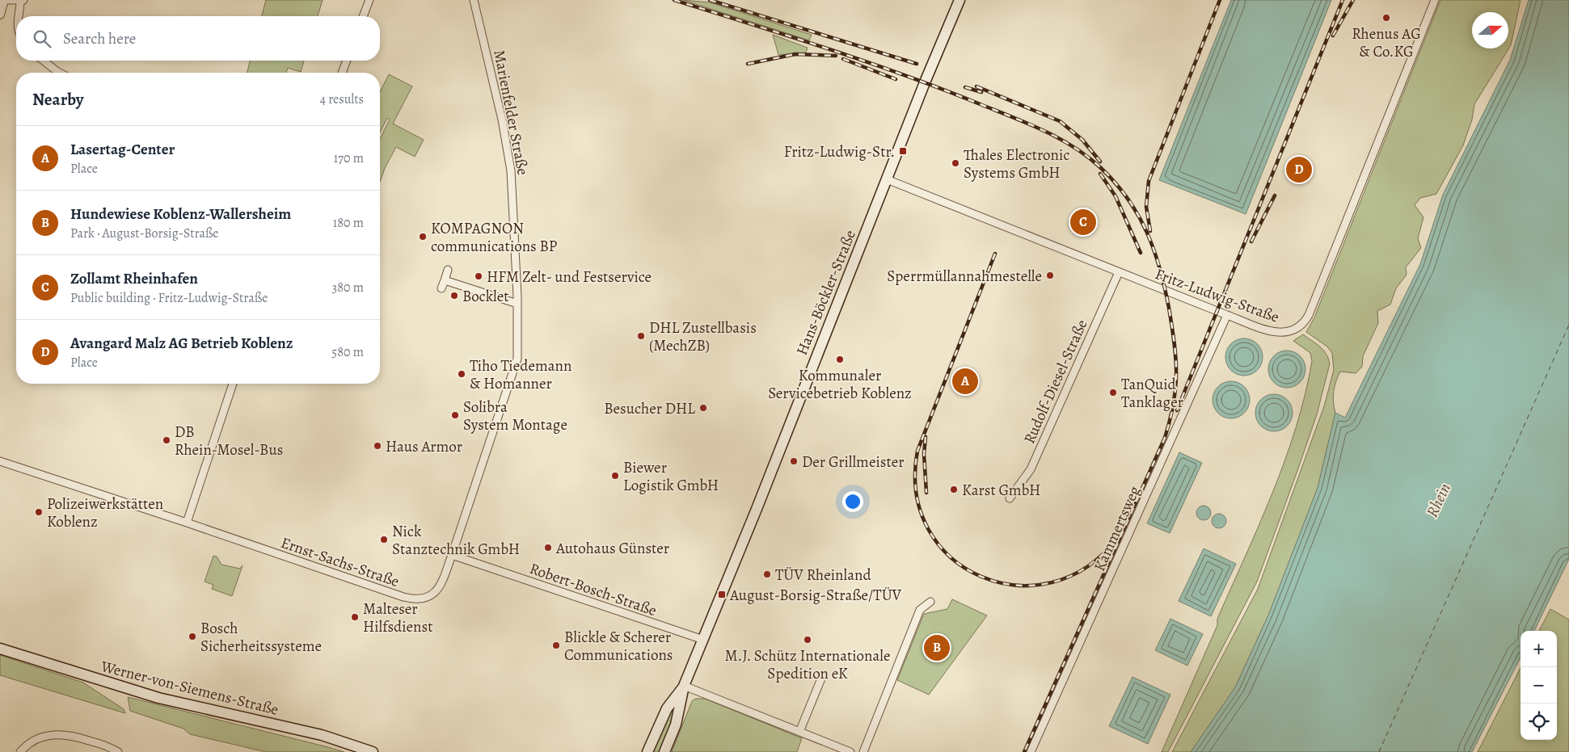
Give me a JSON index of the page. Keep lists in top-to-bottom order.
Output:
{
  "streets": {
    "main road": ["Hans-Böckler-Straße", "Werner-von-Siemens-Straße"],
    "street": [
      "Marienfelder Straße",
      "Fritz-Ludwig-Straße",
      "Rudolf-Diesel-Straße",
      "Kammertsweg",
      "Ernst-Sachs-Straße",
      "Robert-Bosch-Straße"
    ]
  },
  "crossings": [
    ["Marienfelder Straße", "Ernst-Sachs-Straße"],
    ["Hans-Böckler-Straße", "Fritz-Ludwig-Straße"],
    ["Hans-Böckler-Straße", "Robert-Bosch-Straße"],
    ["Fritz-Ludwig-Straße", "Rudolf-Diesel-Straße"],
    ["Fritz-Ludwig-Straße", "Kammertsweg"],
    ["Ernst-Sachs-Straße", "Robert-Bosch-Straße"]
  ],
  "water": ["Rhein"],
  "places": {
    "other": [
      "Rhenus AG & Co.KG",
      "Thales Electronic Systems GmbH",
      "KOMPAGNON communications BP",
      "Sperrmüllannahmestelle",
      "HFM Zelt- und Festservice",
      "Bocklet",
      "DHL Zustellbasis (MechZB)",
      "Kommunaler Servicebetrieb Koblenz",
      "Tiho Tiedemann & Homanner",
      "TanQuid Tanklager",
      "Besucher DHL",
      "Solibra System Montage",
      "DB Rhein-Mosel-Bus",
      "Haus Armor",
      "Der Grillmeister",
      "Biewer Logistik GmbH",
      "Karst GmbH",
      "Polizeiwerkstätten Koblenz",
      "Nick Stanztechnik GmbH",
      "Autohaus Günster",
      "TÜV Rheinland",
      "Malteser Hilfsdienst",
      "Bosch Sicherheitssysteme",
      "M.J. Schütz Internationale Spedition eK",
      "Blickle & Scherer Communications"
    ],
    "transit": ["Fritz-Ludwig-Str.", "August-Borsig-Straße/TÜV"]
  },
  "north": "right",
  "page": {
    "search": "Search here",
    "heading": ["Nearby", "4 results"],
    "list": [
      {
        "mark": "A",
        "name": "Lasertag-Center",
        "note": "Place",
        "value": "170 m"
      },
      {
        "mark": "B",
        "name": "Hundewiese Koblenz-Wallersheim",
        "note": "Park · August-Borsig-Straße",
        "value": "180 m"
      },
      {
        "mark": "C",
        "name": "Zollamt Rheinhafen",
        "note": "Public building · Fritz-Ludwig-Straße",
        "value": "380 m"
      },
      {
        "mark": "D",
        "name": "Avangard Malz AG Betrieb Koblenz",
        "note": "Place",
        "value": "580 m"
      }
    ],
    "pins": [
      "D",
      "C",
      "A",
      "B"
    ],
    "map_buttons": ["+", "−"]
  }
}
